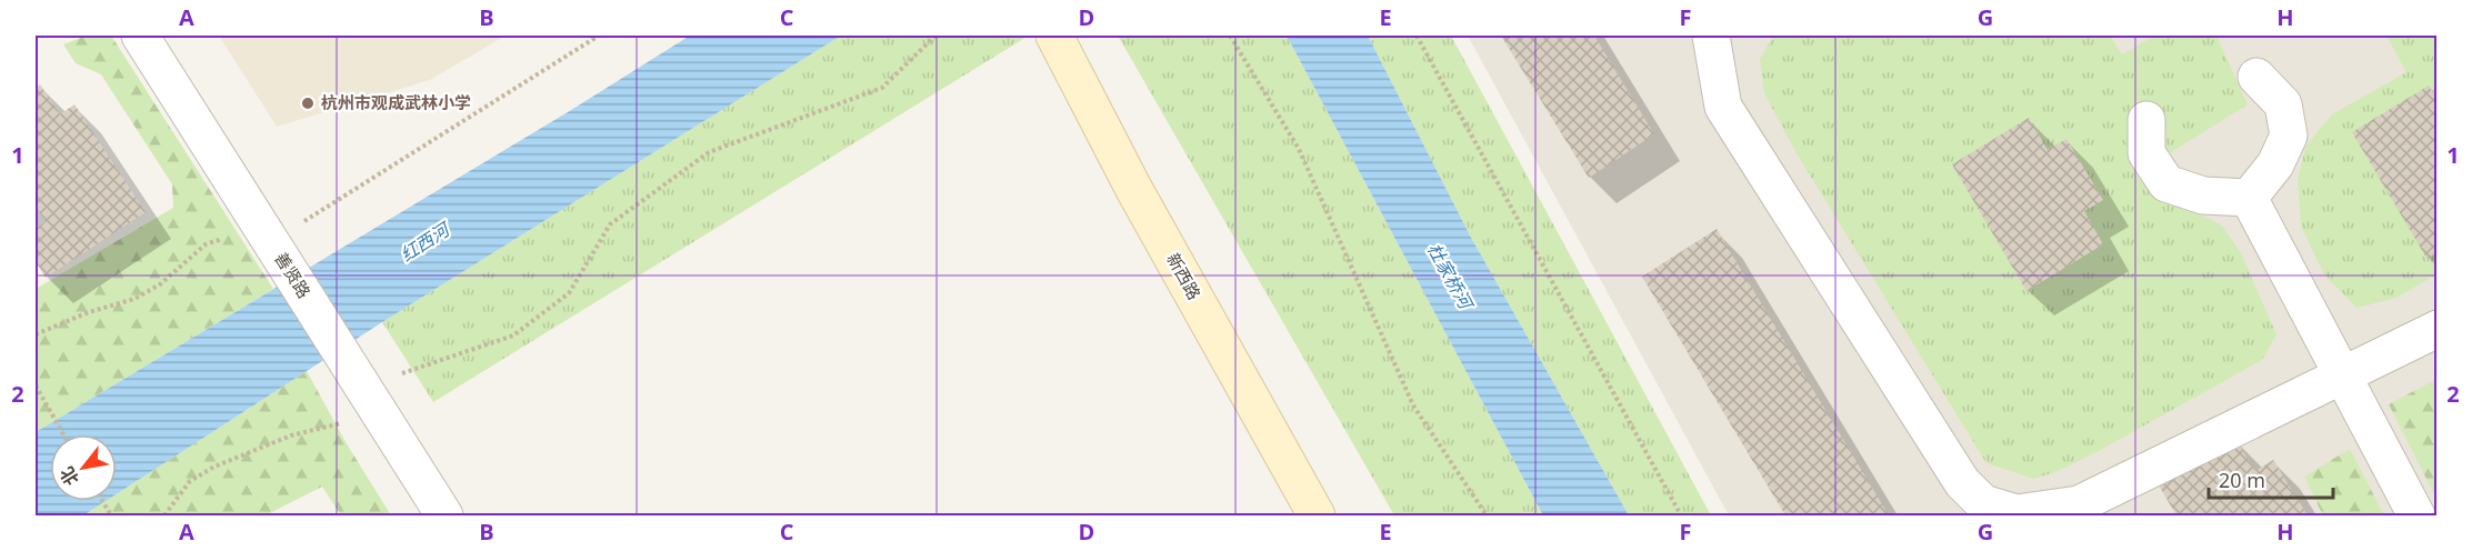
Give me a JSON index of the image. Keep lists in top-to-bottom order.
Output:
{
  "streets": {
    "street": ["善贤路", "新西路"]
  },
  "water": ["红西河", "杜家桥河"],
  "places": ["杭州市观成武林小学"],
  "scale_bar": "20 m",
  "north": "bottom left",
  "grid": {
    "columns": [
      "A",
      "B",
      "C",
      "D",
      "E",
      "F",
      "G",
      "H"
    ],
    "rows": ["1", "2"]
  }
}
